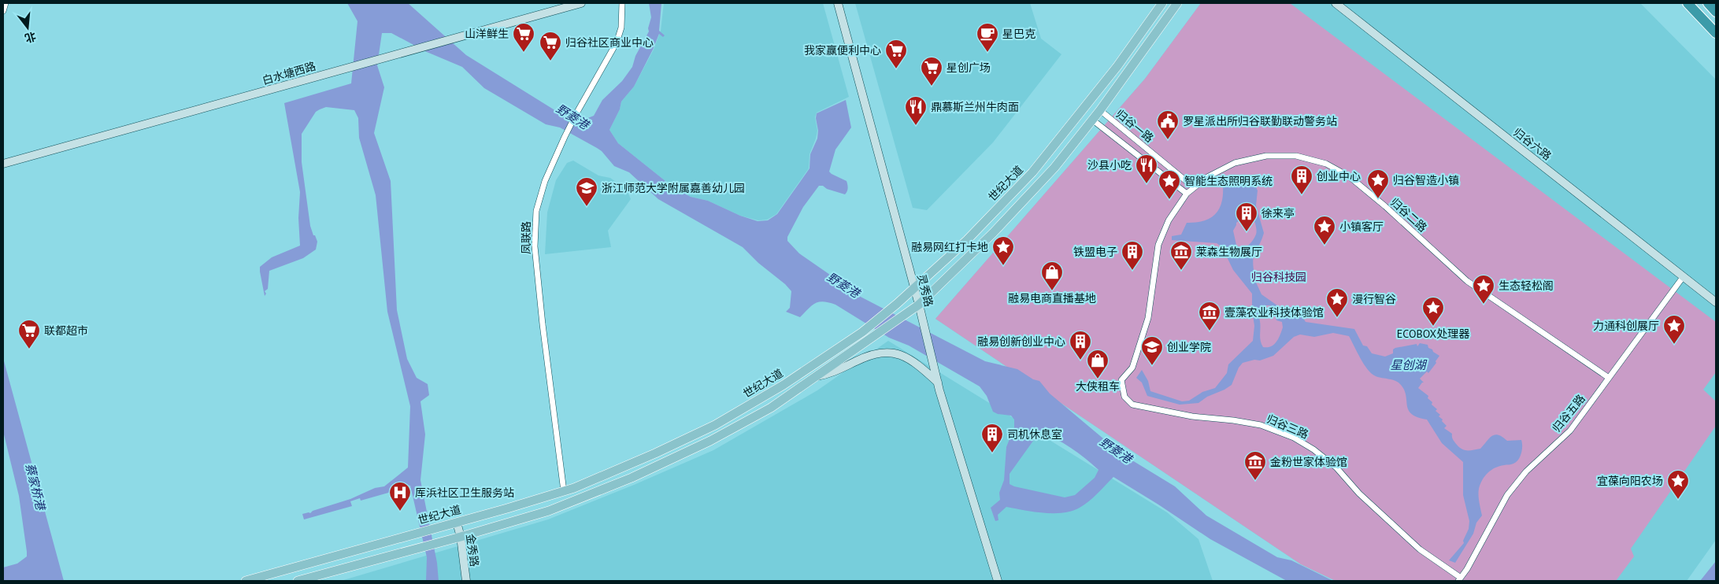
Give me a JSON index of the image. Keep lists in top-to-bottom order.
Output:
{
  "streets": {
    "main road": ["世纪大道"],
    "street": [
      "白水塘西路",
      "归谷一路",
      "归谷六路",
      "归谷二路",
      "凤联路",
      "灵秀路",
      "归谷五路",
      "归谷三路",
      "金秀路"
    ]
  },
  "crossings": [
    ["归谷一路", "归谷二路"],
    ["归谷六路", "归谷五路"],
    ["世纪大道", "凤联路"],
    ["世纪大道", "灵秀路"],
    ["世纪大道", "金秀路"],
    ["归谷二路", "归谷五路"],
    ["归谷二路", "归谷三路"],
    ["归谷五路", "归谷三路"]
  ],
  "water": ["野菱港", "星创湖", "蔡家桥港"],
  "parks": ["归谷科技园"],
  "places": {
    "supermarket": [
      "山洋鲜生",
      "归谷社区商业中心",
      "我家赢便利中心",
      "星创广场",
      "联都超市"
    ],
    "cafe": ["星巴克"],
    "restaurant": ["鼎慕斯兰州牛肉面", "沙县小吃"],
    "public building": ["罗星派出所归谷联勤联动警务站"],
    "building": [
      "创业中心",
      "徐来亭",
      "铁盟电子",
      "融易创新创业中心",
      "司机休息室"
    ],
    "place": [
      "归谷智造小镇",
      "智能生态照明系统",
      "小镇客厅",
      "融易网红打卡地",
      "生态轻松阁",
      "漫行智谷",
      "ECOBOX处理器",
      "力通科创展厅",
      "宜葆向阳农场"
    ],
    "school or university": ["浙江师范大学附属嘉善幼儿园", "创业学院"],
    "museum": ["莱森生物展厅", "壹藻农业科技体验馆", "金粉世家体验馆"],
    "shop": ["融易电商直播基地", "大侠租车"],
    "hospital": ["厍浜社区卫生服务站"]
  },
  "north": "bottom"
}
